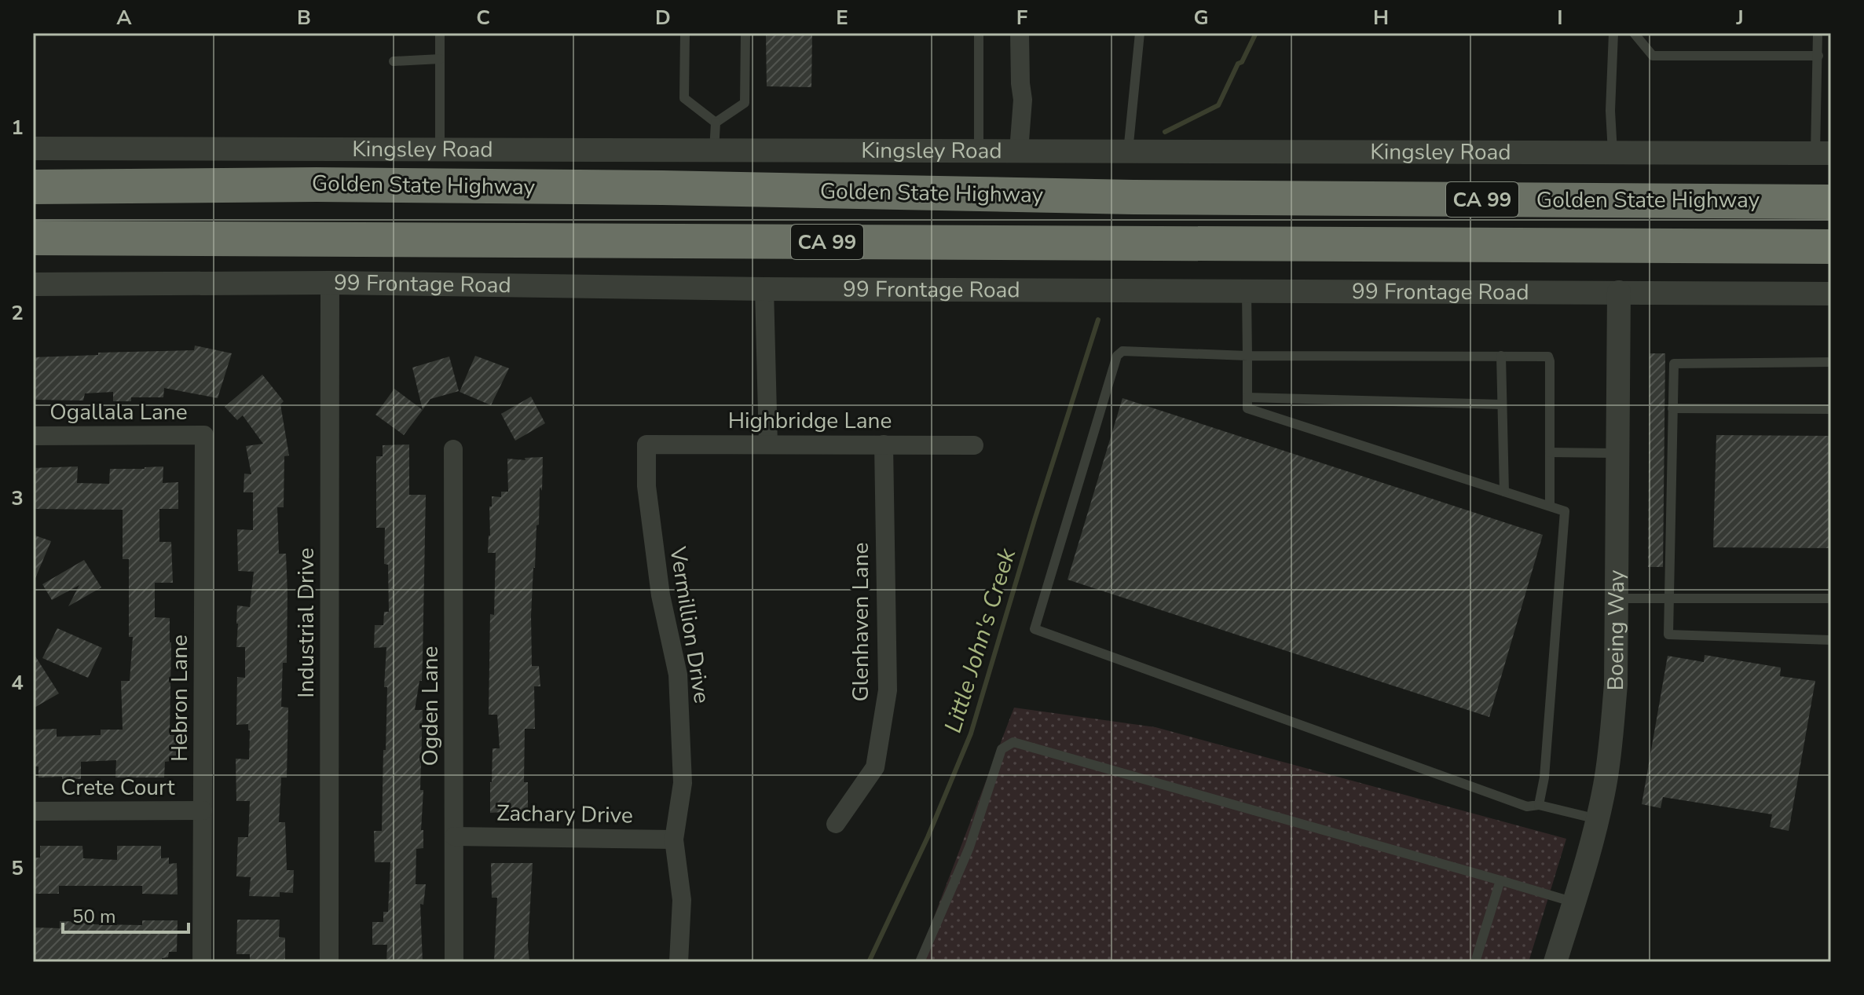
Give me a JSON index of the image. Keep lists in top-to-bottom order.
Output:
{
  "streets": {
    "highway": ["Golden State Highway", "CA 99"],
    "street": [
      "Kingsley Road",
      "99 Frontage Road",
      "Ogallala Lane",
      "Highbridge Lane",
      "Glenhaven Lane",
      "Industrial Drive",
      "Vermillion Drive",
      "Boeing Way",
      "Hebron Lane",
      "Ogden Lane",
      "Crete Court",
      "Zachary Drive"
    ]
  },
  "crossings": [
    ["99 Frontage Road", "Industrial Drive"],
    ["99 Frontage Road", "Boeing Way"],
    ["Ogallala Lane", "Hebron Lane"],
    ["Highbridge Lane", "Glenhaven Lane"],
    ["Highbridge Lane", "Vermillion Drive"],
    ["Vermillion Drive", "Zachary Drive"],
    ["Hebron Lane", "Crete Court"],
    ["Ogden Lane", "Zachary Drive"]
  ],
  "water": ["Little John's Creek"],
  "scale_bar": "50 m",
  "grid": {
    "columns": [
      "A",
      "B",
      "C",
      "D",
      "E",
      "F",
      "G",
      "H",
      "I",
      "J"
    ],
    "rows": [
      "1",
      "2",
      "3",
      "4",
      "5"
    ]
  }
}
